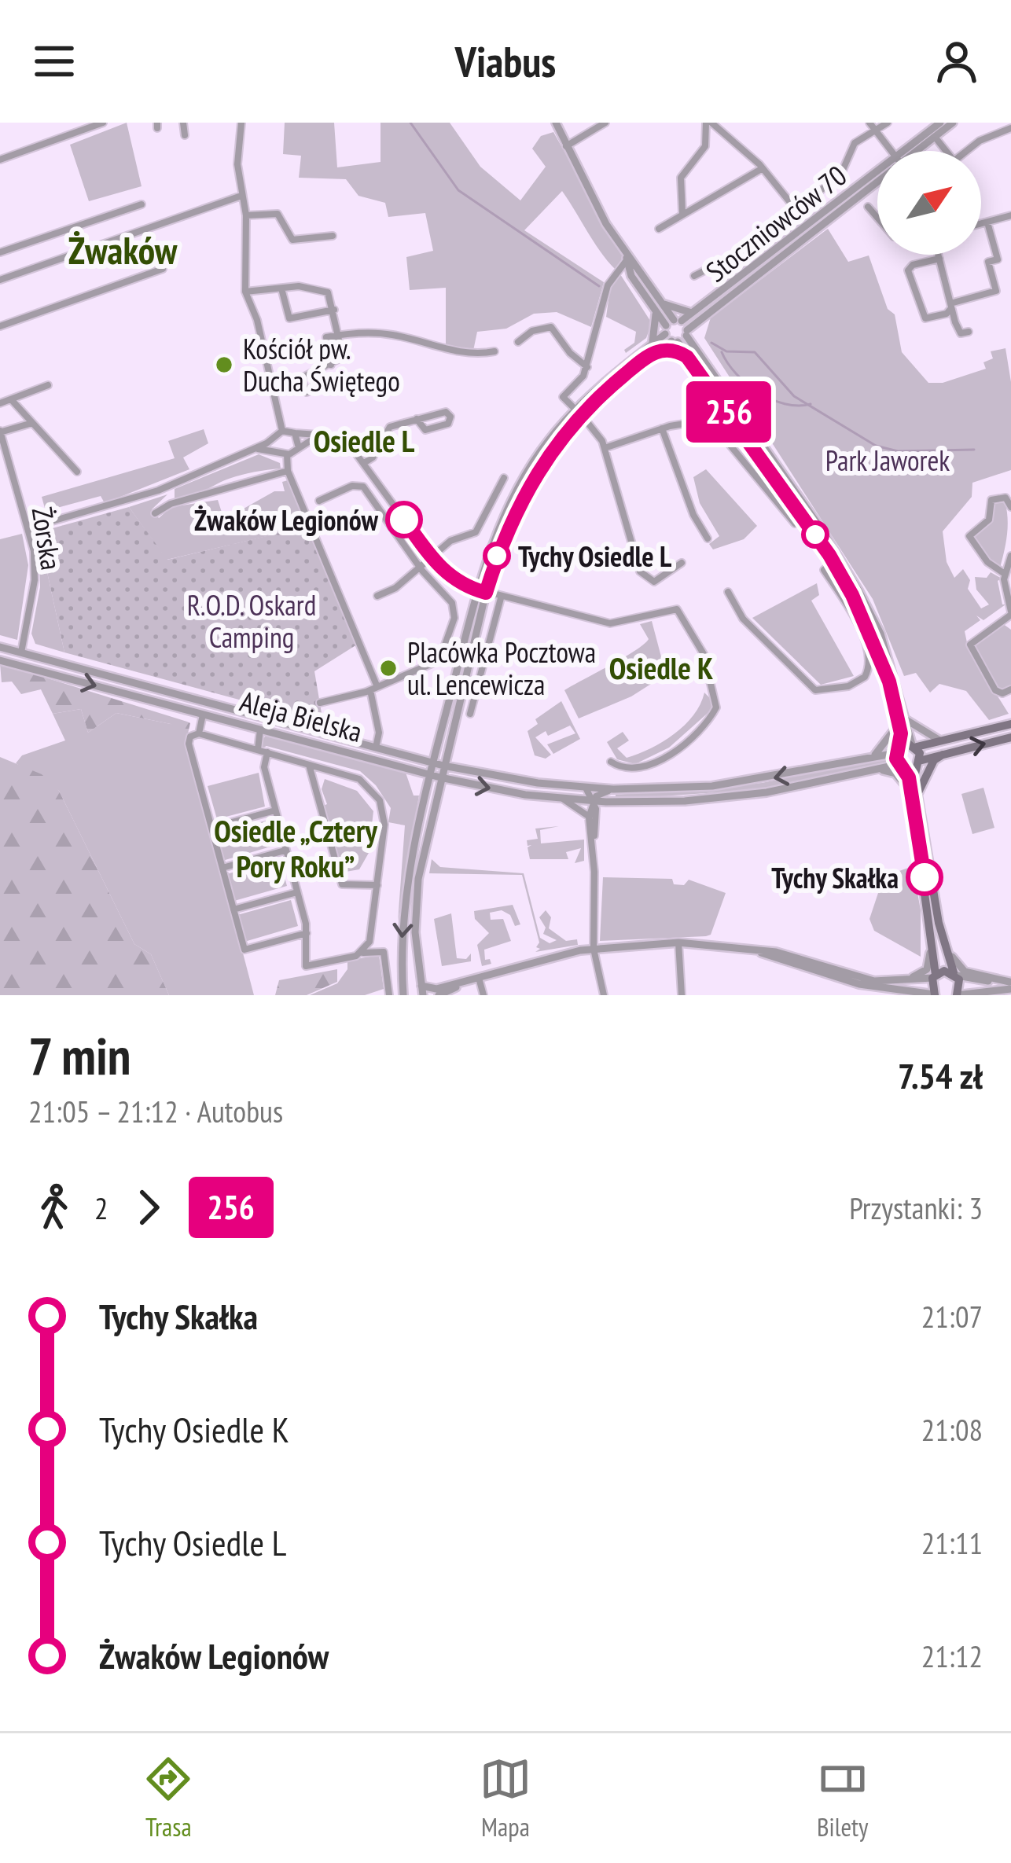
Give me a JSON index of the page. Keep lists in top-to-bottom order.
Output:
{
  "streets": {
    "street": ["Stoczniowców 70", "Żorska", "Aleja Bielska"]
  },
  "crossings": [
    ["Stoczniowców 70", "Aleja Bielska"],
    ["Żorska", "Aleja Bielska"]
  ],
  "districts": [
    "Żwaków",
    "Osiedle L",
    "Osiedle K",
    "Osiedle „Cztery Pory Roku”"
  ],
  "parks": ["Park Jaworek", "R.O.D. Oskard Camping"],
  "places": [
    "Kościół pw. Ducha Świętego",
    "Żwaków Legionów",
    "Tychy Osiedle L",
    "Placówka Pocztowa ul. Lencewicza",
    "Tychy Skałka"
  ],
  "lines": ["bus line 256"],
  "north": "top right",
  "page": {
    "header": "Viabus",
    "on_map": "256",
    "heading": ["7 min", "21:05 – 21:12 · Autobus", "7.54 zł"],
    "legs": ["2", "256", "Przystanki: 3"],
    "list": [
      {
        "name": "Tychy Skałka",
        "value": "21:07"
      },
      {
        "name": "Tychy Osiedle K",
        "value": "21:08"
      },
      {
        "name": "Tychy Osiedle L",
        "value": "21:11"
      },
      {
        "name": "Żwaków Legionów",
        "value": "21:12"
      }
    ],
    "tabs": ["Trasa", "Mapa", "Bilety"]
  }
}
